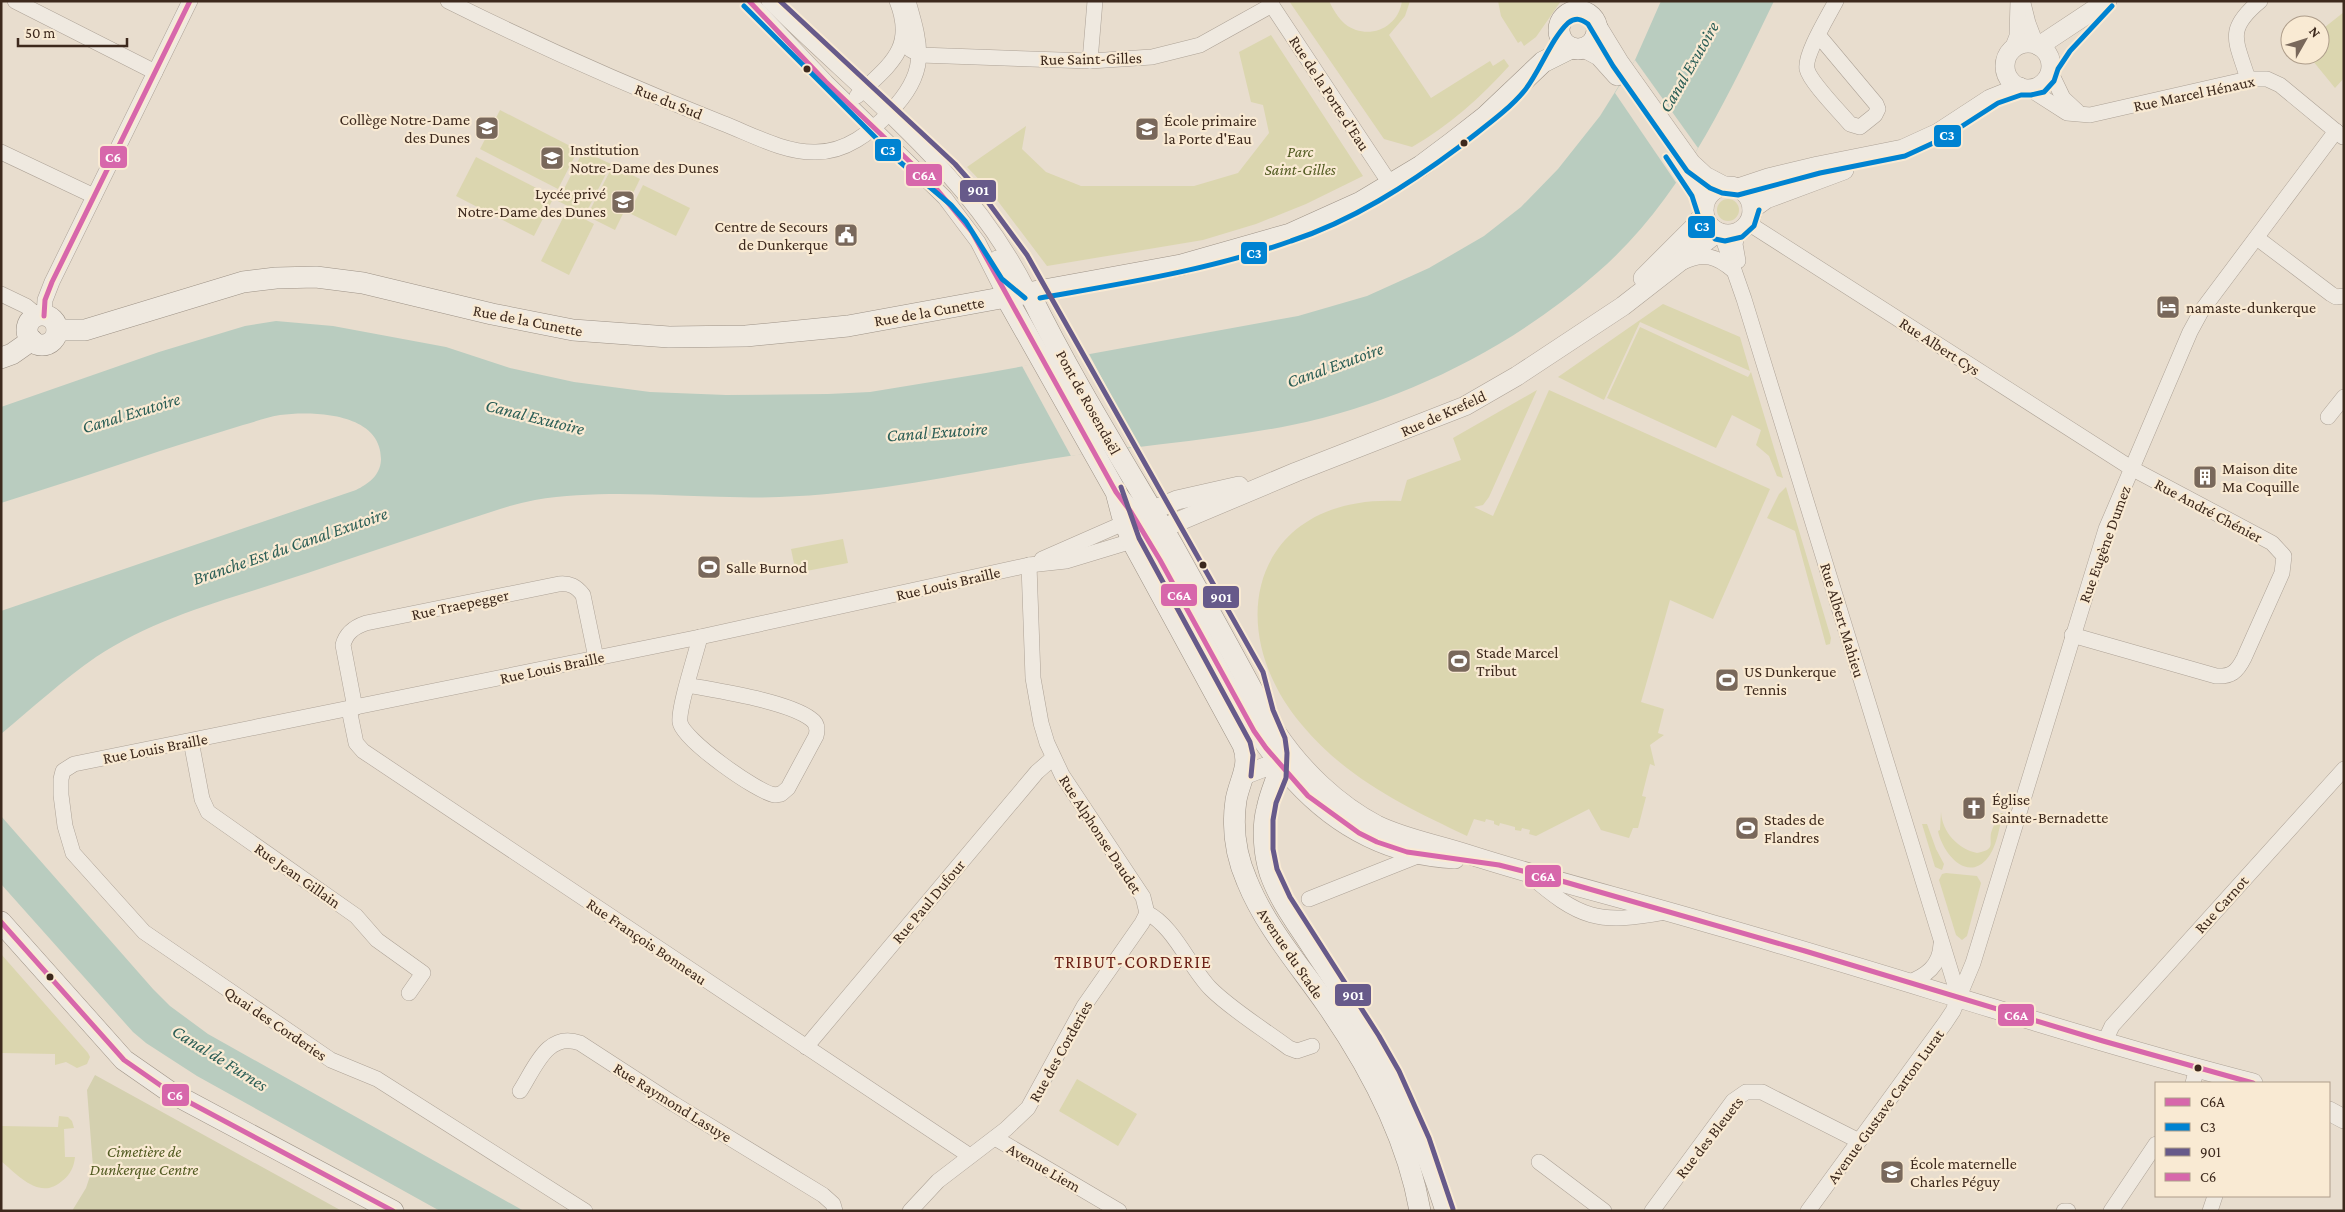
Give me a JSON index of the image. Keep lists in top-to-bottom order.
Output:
{
  "streets": {
    "main road": ["Rue de la Cunette", "Pont de Rosendaël", "Avenue du Stade"],
    "street": [
      "Rue Saint-Gilles",
      "Rue de la Porte d'Eau",
      "Rue Marcel Hénaux",
      "Rue du Sud",
      "Rue Albert Cys",
      "Rue de Krefeld",
      "Rue André Chénier",
      "Rue Eugène Dumez",
      "Rue Louis Braille",
      "Rue Traepegger",
      "Rue Albert Mahieu",
      "Rue Alphonse Daudet",
      "Rue Jean Gillain",
      "Rue Paul Dufour",
      "Rue Carnot",
      "Rue François Bonneau",
      "Quai des Corderies",
      "Rue des Corderies",
      "Rue Raymond Lasuye",
      "Avenue Gustave Carton Lurat",
      "Rue des Bleuets",
      "Avenue Liem"
    ]
  },
  "crossings": [
    ["Rue Saint-Gilles", "Rue de la Porte d'Eau"],
    ["Rue Saint-Gilles", "Rue du Sud"],
    ["Rue de la Porte d'Eau", "Rue de la Cunette"],
    ["Rue Marcel Hénaux", "Rue Eugène Dumez"],
    ["Rue Albert Cys", "Rue de Krefeld"],
    ["Rue Albert Cys", "Rue André Chénier"],
    ["Rue Albert Cys", "Rue Eugène Dumez"],
    ["Rue Albert Cys", "Rue Albert Mahieu"],
    ["Pont de Rosendaël", "Rue de Krefeld"],
    ["Pont de Rosendaël", "Rue Louis Braille"],
    ["Pont de Rosendaël", "Avenue du Stade"],
    ["Rue de Krefeld", "Rue Louis Braille"],
    ["Rue de Krefeld", "Rue Albert Mahieu"],
    ["Rue de Krefeld", "Avenue du Stade"],
    ["Rue André Chénier", "Rue Eugène Dumez"],
    ["Rue Eugène Dumez", "Rue Albert Mahieu"],
    ["Rue Eugène Dumez", "Avenue Gustave Carton Lurat"],
    ["Rue Louis Braille", "Rue Traepegger"],
    ["Rue Louis Braille", "Rue Alphonse Daudet"],
    ["Rue Louis Braille", "Rue Jean Gillain"],
    ["Rue Louis Braille", "Rue François Bonneau"],
    ["Rue Louis Braille", "Avenue du Stade"],
    ["Rue Louis Braille", "Quai des Corderies"],
    ["Rue Traepegger", "Rue François Bonneau"],
    ["Rue Albert Mahieu", "Avenue Gustave Carton Lurat"],
    ["Rue Alphonse Daudet", "Rue Paul Dufour"],
    ["Rue Alphonse Daudet", "Rue des Corderies"],
    ["Rue Paul Dufour", "Rue François Bonneau"],
    ["Rue François Bonneau", "Rue des Corderies"],
    ["Rue des Corderies", "Avenue Liem"],
    ["Avenue Gustave Carton Lurat", "Rue des Bleuets"]
  ],
  "districts": ["TRIBUT-CORDERIE"],
  "water": ["Canal Exutoire", "Branche Est du Canal Exutoire", "Canal de Furnes"],
  "parks": ["Parc Saint-Gilles", "Cimetière de Dunkerque Centre"],
  "places": {
    "school or university": [
      "Collège Notre-Dame des Dunes",
      "École primaire la Porte d'Eau",
      "Institution Notre-Dame des Dunes",
      "Lycée privé Notre-Dame des Dunes",
      "École maternelle Charles Péguy"
    ],
    "public building": ["Centre de Secours de Dunkerque"],
    "hotel": ["namaste-dunkerque"],
    "building": ["Maison dite Ma Coquille"],
    "sports": [
      "Salle Burnod",
      "Stade Marcel Tribut",
      "US Dunkerque Tennis",
      "Stades de Flandres"
    ],
    "church": ["Église Sainte-Bernadette"]
  },
  "lines": [
    "transit line C6A",
    "transit line 901",
    "transit line C6",
    "transit line C3"
  ],
  "legend": [
    "C6A",
    "C3",
    "901",
    "C6"
  ],
  "scale_bar": "50 m",
  "north": "top right"
}
